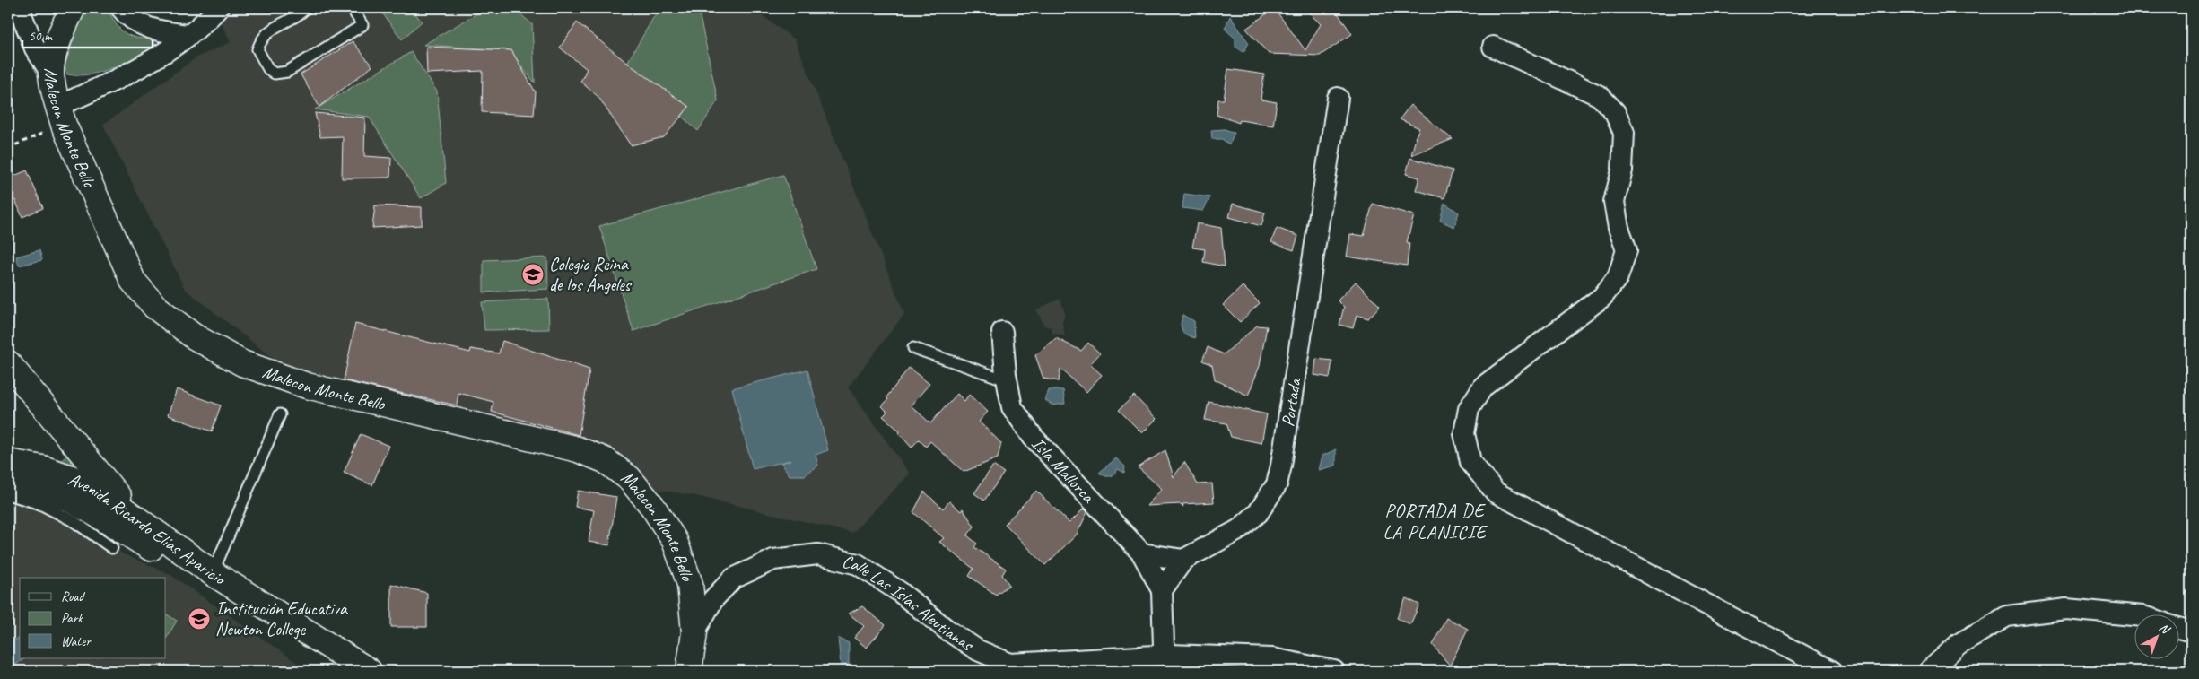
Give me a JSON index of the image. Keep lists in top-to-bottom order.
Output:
{
  "streets": {
    "street": [
      "Malecon Monte Bello",
      "Portada",
      "Isla Mallorca",
      "Avenida Ricardo Elías Aparicio",
      "Calle Las Islas Aleutianas"
    ]
  },
  "crossings": [
    ["Malecon Monte Bello", "Calle Las Islas Aleutianas"],
    ["Portada", "Isla Mallorca"]
  ],
  "districts": ["PORTADA DE LA PLANICIE"],
  "places": {
    "school or university": ["Colegio Reina de los Ángeles", "Institución Educativa Newton College"]
  },
  "legend": ["Road", "Park", "Water"],
  "scale_bar": "50 m",
  "north": "top right"
}
